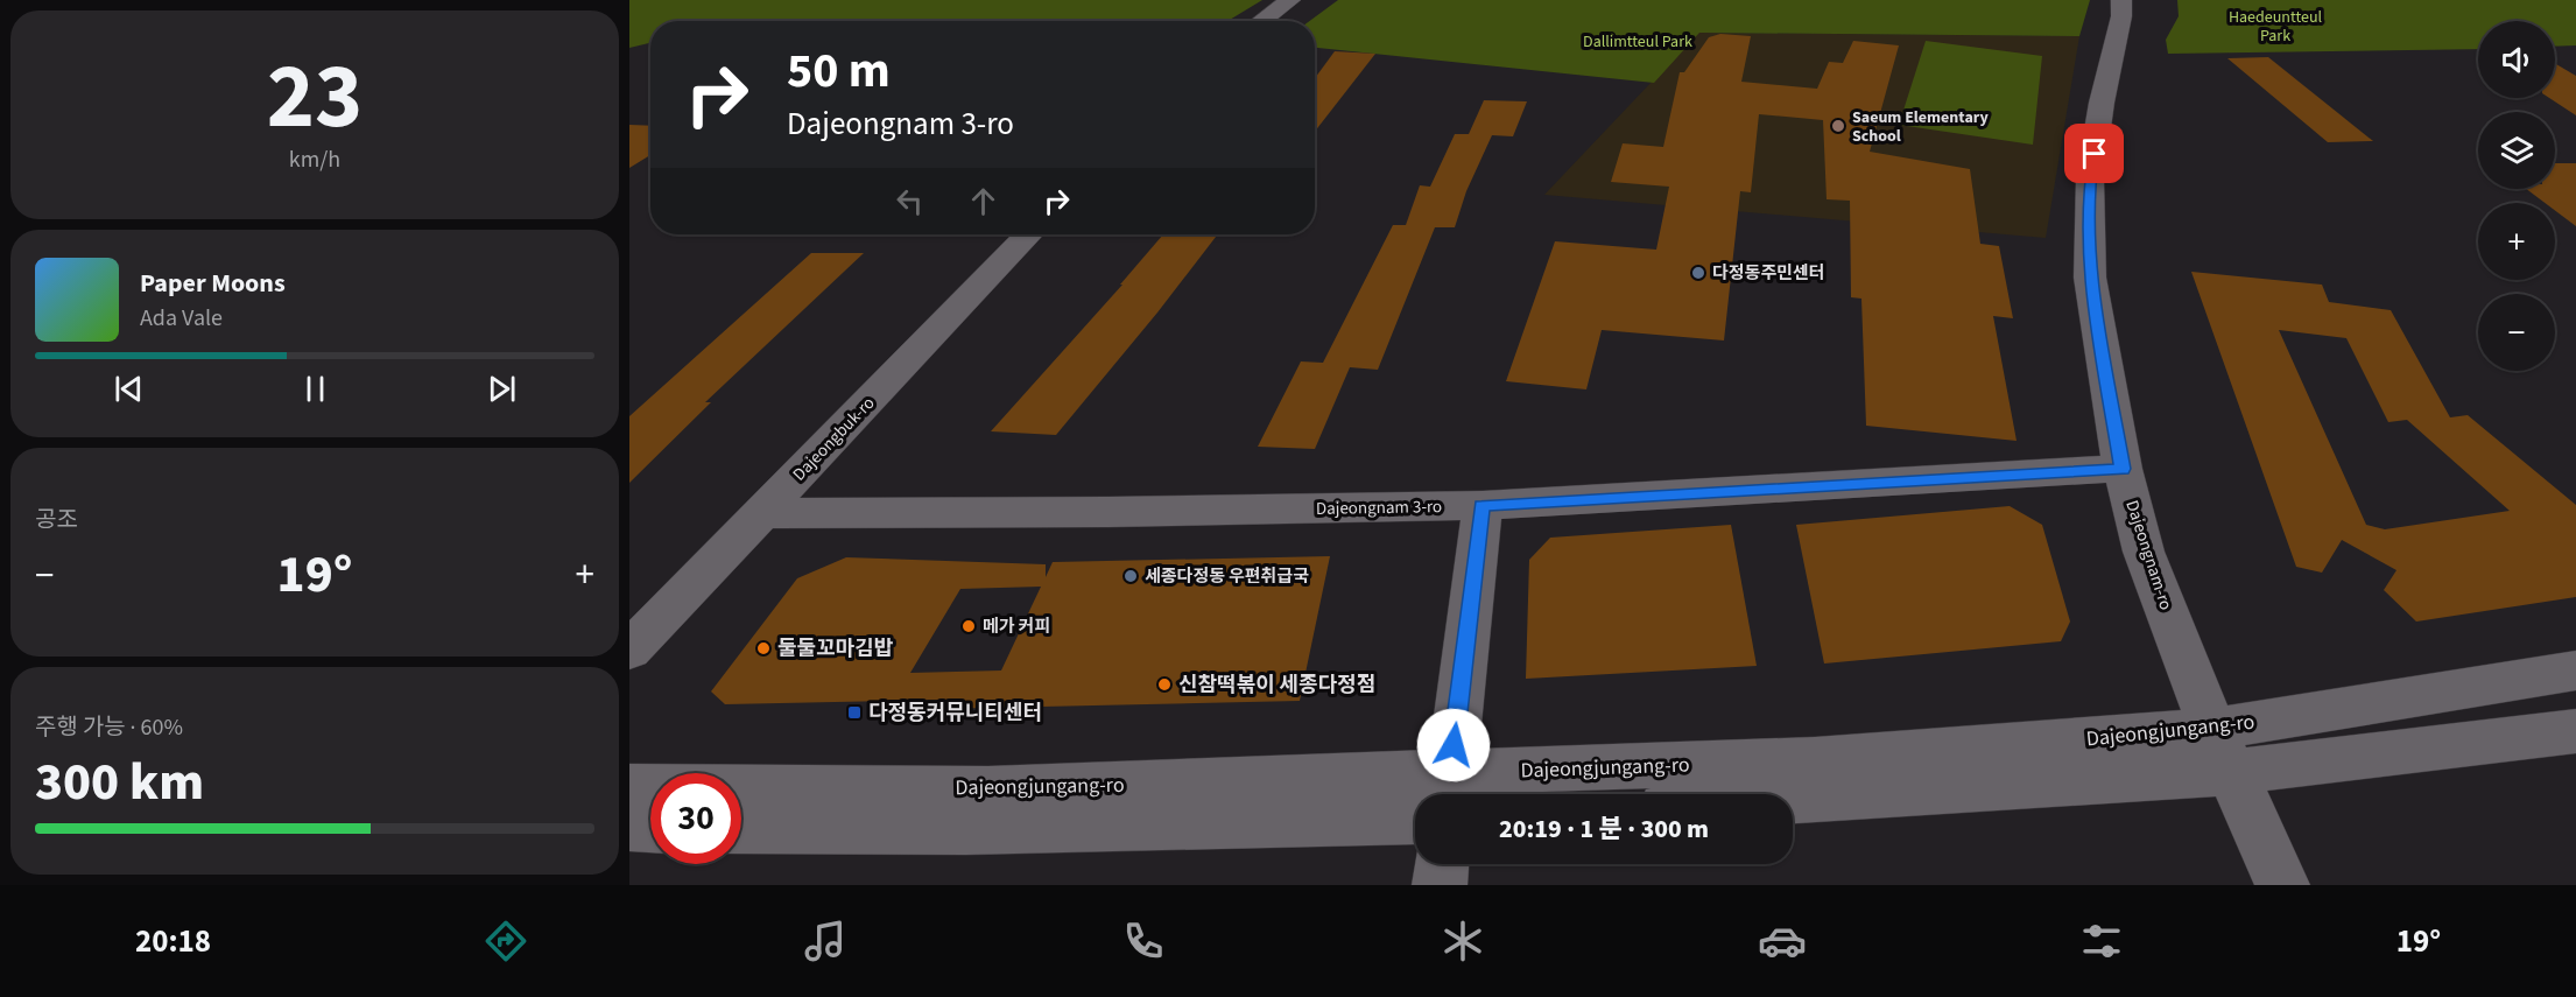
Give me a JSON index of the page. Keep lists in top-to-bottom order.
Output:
{
  "streets": {
    "street": [
      "Dajeongbuk-ro",
      "Dajeongnam 3-ro",
      "Dajeongnam-ro",
      "Dajeongjungang-ro"
    ]
  },
  "crossings": [
    ["Dajeongbuk-ro", "Dajeongnam 3-ro"],
    ["Dajeongnam 3-ro", "Dajeongnam-ro"],
    ["Dajeongnam-ro", "Dajeongjungang-ro"]
  ],
  "parks": ["Haedeuntteul Park", "Dallimtteul Park"],
  "places": {
    "other": [
      "Saeum Elementary School",
      "다정동주민센터",
      "세종다정동 우편취급국",
      "메가 커피",
      "둘둘꼬마김밥",
      "신참떡볶이 세종다정점"
    ],
    "transit": ["다정동커뮤니티센터"]
  },
  "page": {
    "tile": [
      ["23", "km/h"],
      "공조",
      ["주행 가능 · 60%", "300 km"]
    ],
    "map_buttons": ["+", "−"],
    "turn": ["50 m", "Dajeongnam 3-ro"],
    "song": ["Paper Moons", "Ada Vale"],
    "heat": ["−", "19°", "+"],
    "limit": "30",
    "trip": "20:19 · 1 분 · 300 m",
    "tabs": ["20:18", "19°"]
  }
}
